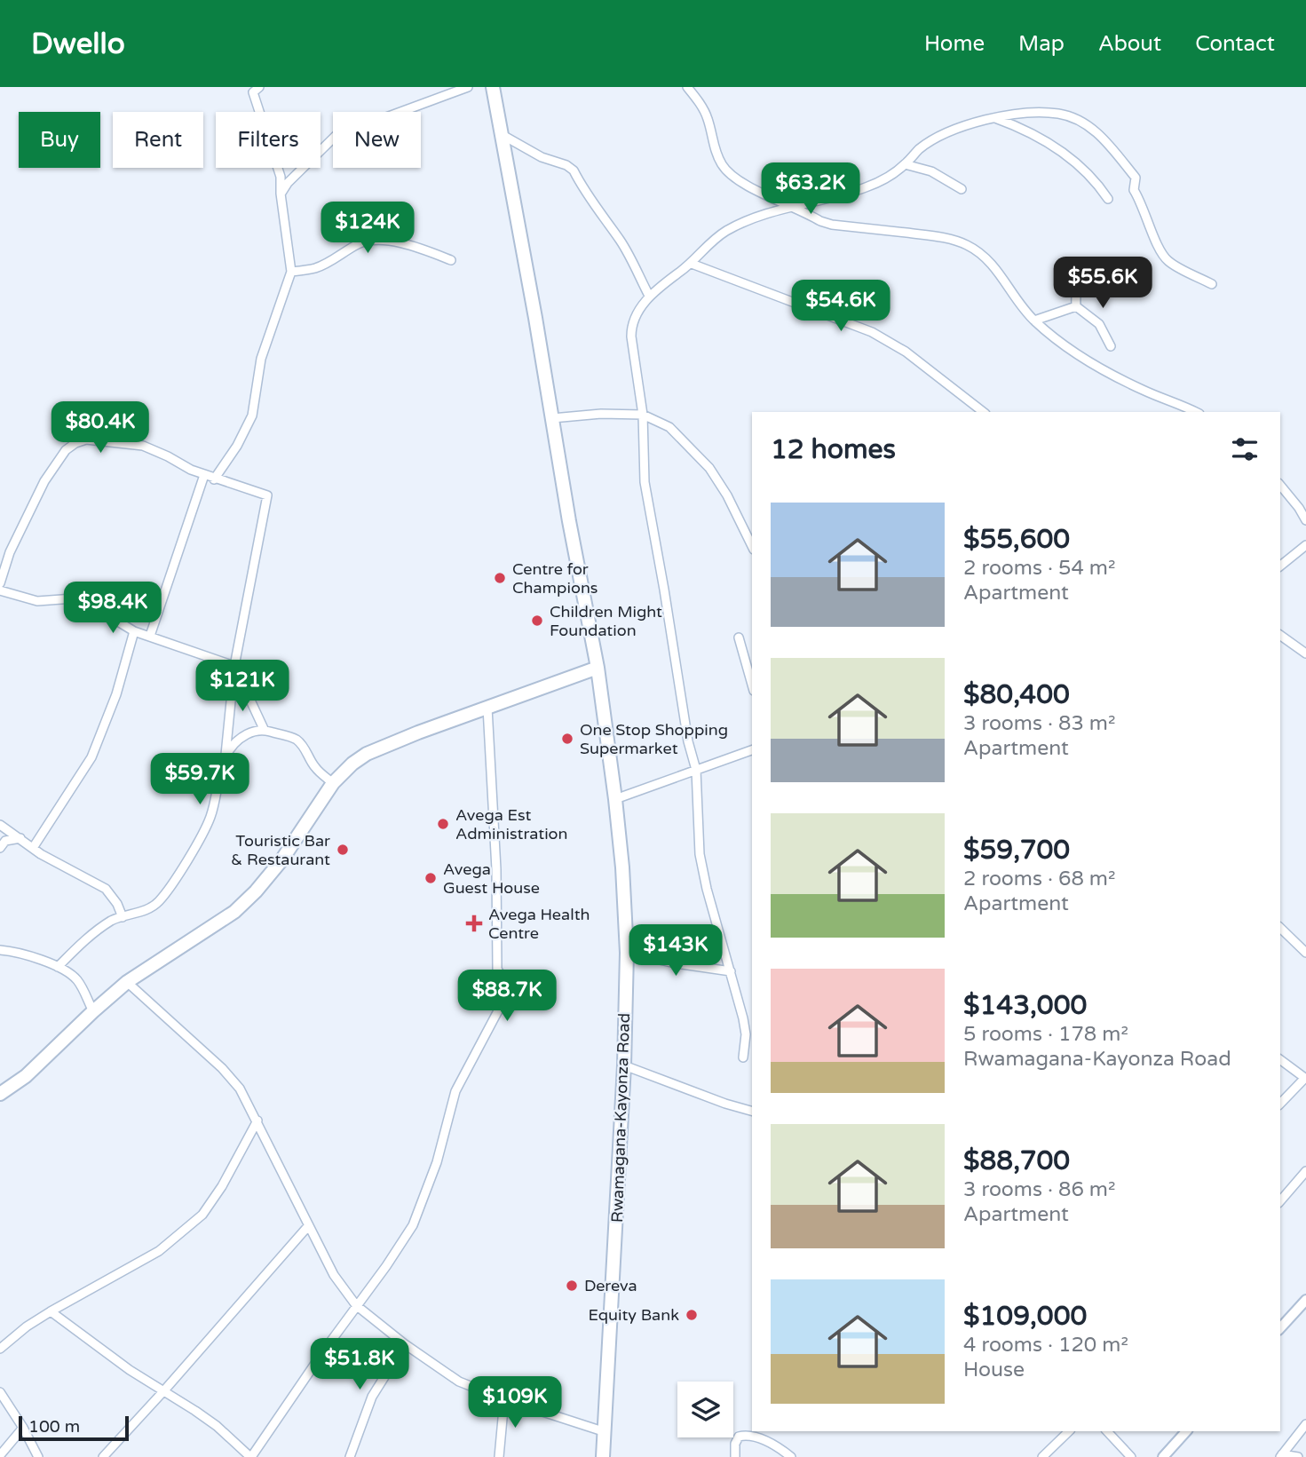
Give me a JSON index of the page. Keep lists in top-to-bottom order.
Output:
{
  "streets": {
    "highway": ["Rwamagana-Kayonza Road"]
  },
  "places": {
    "other": [
      "Centre for Champions",
      "Children Might Foundation",
      "One Stop Shopping Supermarket",
      "Avega Est Administration",
      "Touristic Bar & Restaurant",
      "Avega Guest House",
      "Dereva",
      "Equity Bank"
    ],
    "health": ["Avega Health Centre"]
  },
  "scale_bar": "100 m",
  "page": {
    "header": "Dwello",
    "nav": [
      "Home",
      "Map",
      "About",
      "Contact"
    ],
    "chip": [
      "Buy",
      "Rent",
      "Filters",
      "New"
    ],
    "price": [
      "$63.2K",
      "$124K",
      "$55.6K",
      "$54.6K",
      "$80.4K",
      "$98.4K",
      "$121K",
      "$59.7K",
      "$143K",
      "$88.7K",
      "$51.8K",
      "$109K"
    ],
    "heading": "12 homes",
    "list": [
      {
        "name": "$55,600",
        "note": "2 rooms · 54 m² · Apartment"
      },
      {
        "name": "$80,400",
        "note": "3 rooms · 83 m² · Apartment"
      },
      {
        "name": "$59,700",
        "note": "2 rooms · 68 m² · Apartment"
      },
      {
        "name": "$143,000",
        "note": "5 rooms · 178 m² · Rwamagana-Kayonza Road"
      },
      {
        "name": "$88,700",
        "note": "3 rooms · 86 m² · Apartment"
      },
      {
        "name": "$109,000",
        "note": "4 rooms · 120 m² · House"
      }
    ],
    "scale": "100 m"
  }
}
